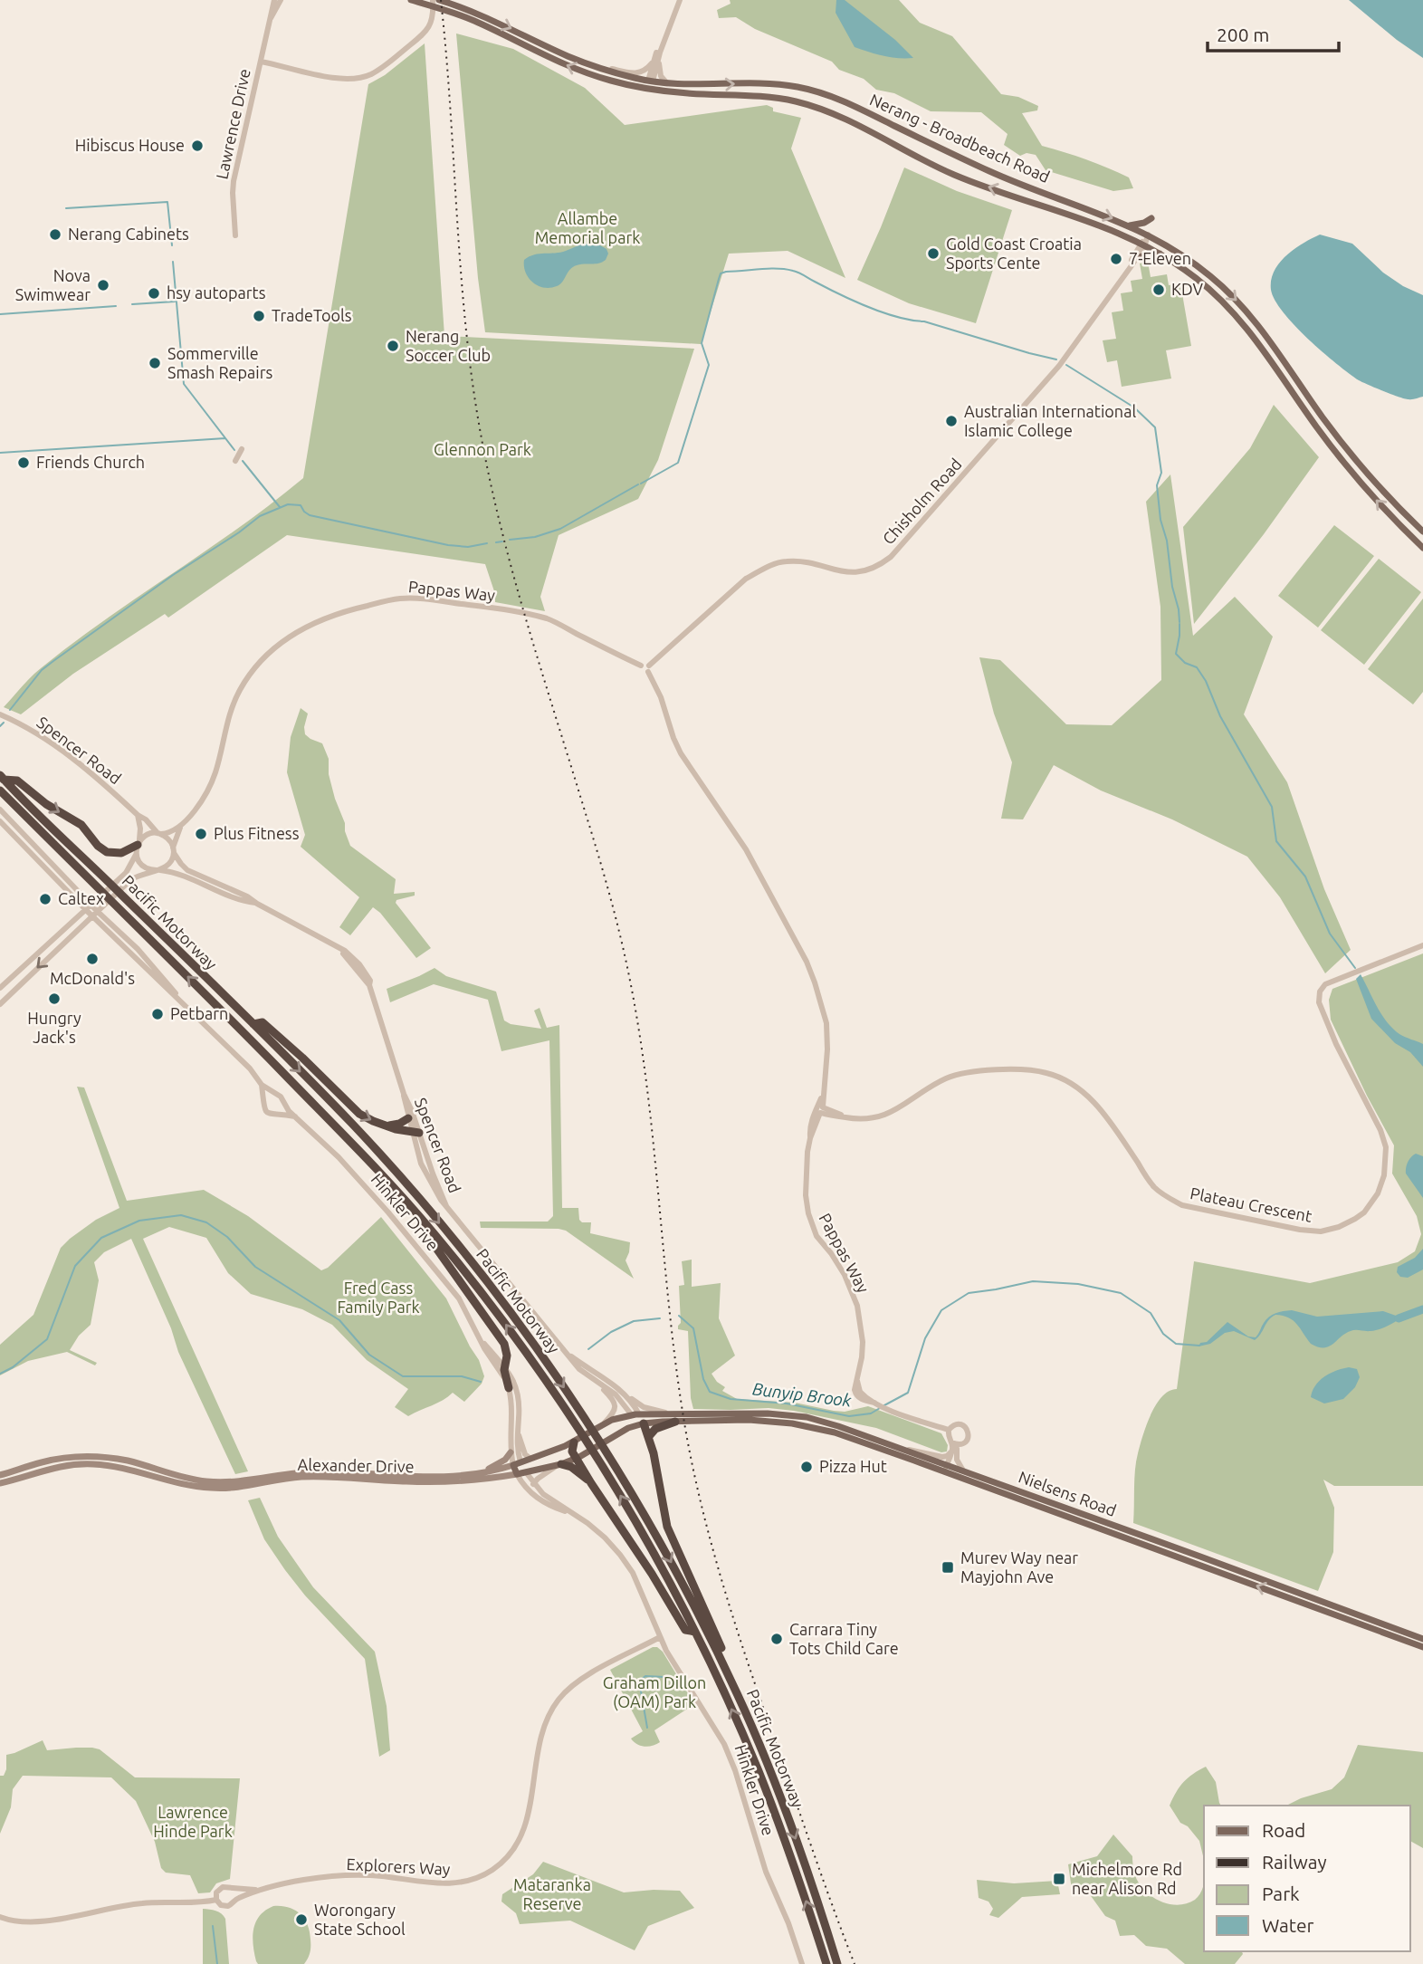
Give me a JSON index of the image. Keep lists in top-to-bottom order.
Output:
{
  "streets": {
    "highway": ["Pacific Motorway"],
    "main road": [
      "Nerang - Broadbeach Road",
      "Hinkler Drive",
      "Alexander Drive",
      "Nielsens Road"
    ],
    "street": [
      "Lawrence Drive",
      "Chisholm Road",
      "Pappas Way",
      "Spencer Road",
      "Plateau Crescent",
      "Explorers Way"
    ]
  },
  "crossings": [
    ["Nerang - Broadbeach Road", "Chisholm Road"],
    ["Chisholm Road", "Pappas Way"],
    ["Pappas Way", "Spencer Road"],
    ["Pappas Way", "Plateau Crescent"],
    ["Hinkler Drive", "Alexander Drive"],
    ["Hinkler Drive", "Explorers Way"]
  ],
  "water": ["Bunyip Brook"],
  "parks": [
    "Allambe Memorial park",
    "Glennon Park",
    "Fred Cass Family Park",
    "Graham Dillon (OAM) Park",
    "Lawrence Hinde Park",
    "Mataranka Reserve"
  ],
  "places": {
    "other": [
      "Hibiscus House",
      "Nerang Cabinets",
      "Gold Coast Croatia Sports Cente",
      "7-Eleven",
      "Nova Swimwear",
      "KDV",
      "hsy autoparts",
      "TradeTools",
      "Nerang Soccer Club",
      "Sommerville Smash Repairs",
      "Australian International Islamic College",
      "Friends Church",
      "Plus Fitness",
      "Caltex",
      "McDonald's",
      "Hungry Jack's",
      "Petbarn",
      "Pizza Hut",
      "Carrara Tiny Tots Child Care",
      "Worongary State School"
    ],
    "transit": ["Murev Way near Mayjohn Ave", "Michelmore Rd near Alison Rd"]
  },
  "legend": [
    "Road",
    "Railway",
    "Park",
    "Water"
  ],
  "scale_bar": "200 m"
}
